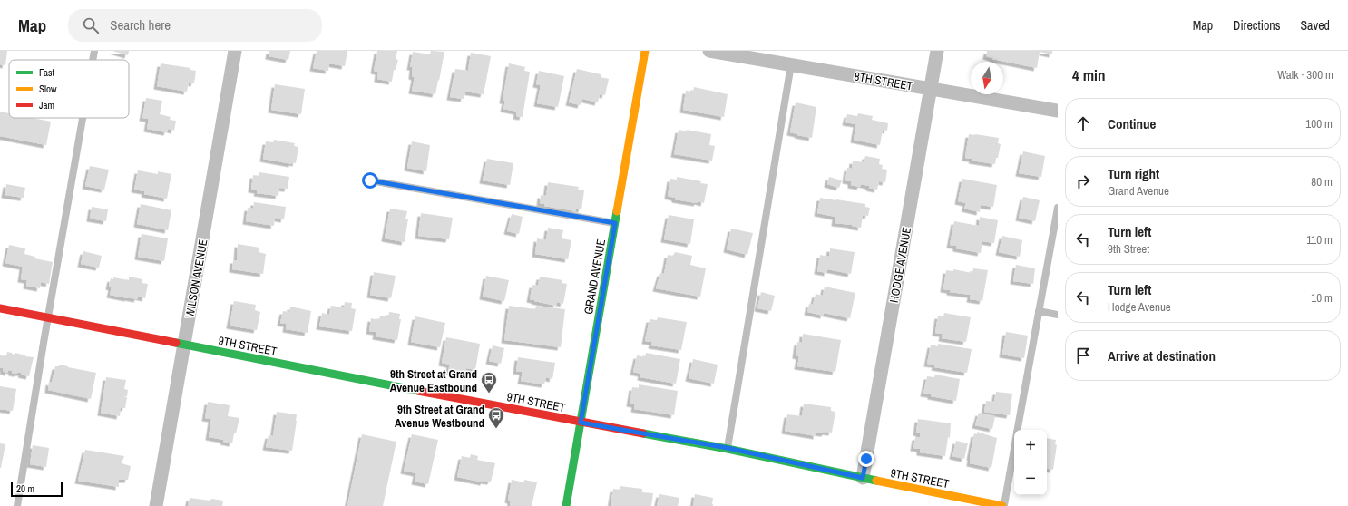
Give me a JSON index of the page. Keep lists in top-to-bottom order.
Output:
{
  "streets": {
    "street": [
      "8TH STREET",
      "HODGE AVENUE",
      "GRAND AVENUE",
      "WILSON AVENUE",
      "9TH STREET"
    ]
  },
  "crossings": [
    ["8TH STREET", "HODGE AVENUE"],
    ["HODGE AVENUE", "9TH STREET"],
    ["GRAND AVENUE", "9TH STREET"],
    ["WILSON AVENUE", "9TH STREET"]
  ],
  "places": {
    "bus stop": ["9th Street at Grand Avenue Eastbound", "9th Street at Grand Avenue Westbound"]
  },
  "legend": ["Fast", "Slow", "Jam"],
  "scale_bar": "20 m",
  "north": "bottom",
  "page": {
    "header": "Map",
    "search": "Search here",
    "nav": ["Map", "Directions", "Saved"],
    "heading": ["4 min", "Walk · 300 m"],
    "list": [
      ["Continue", "100 m"],
      ["Turn right", "Grand Avenue", "80 m"],
      ["Turn left", "9th Street", "110 m"],
      ["Turn left", "Hodge Avenue", "10 m"],
      "Arrive at destination"
    ],
    "map_buttons": ["+", "−"],
    "scale": "20 m"
  }
}
